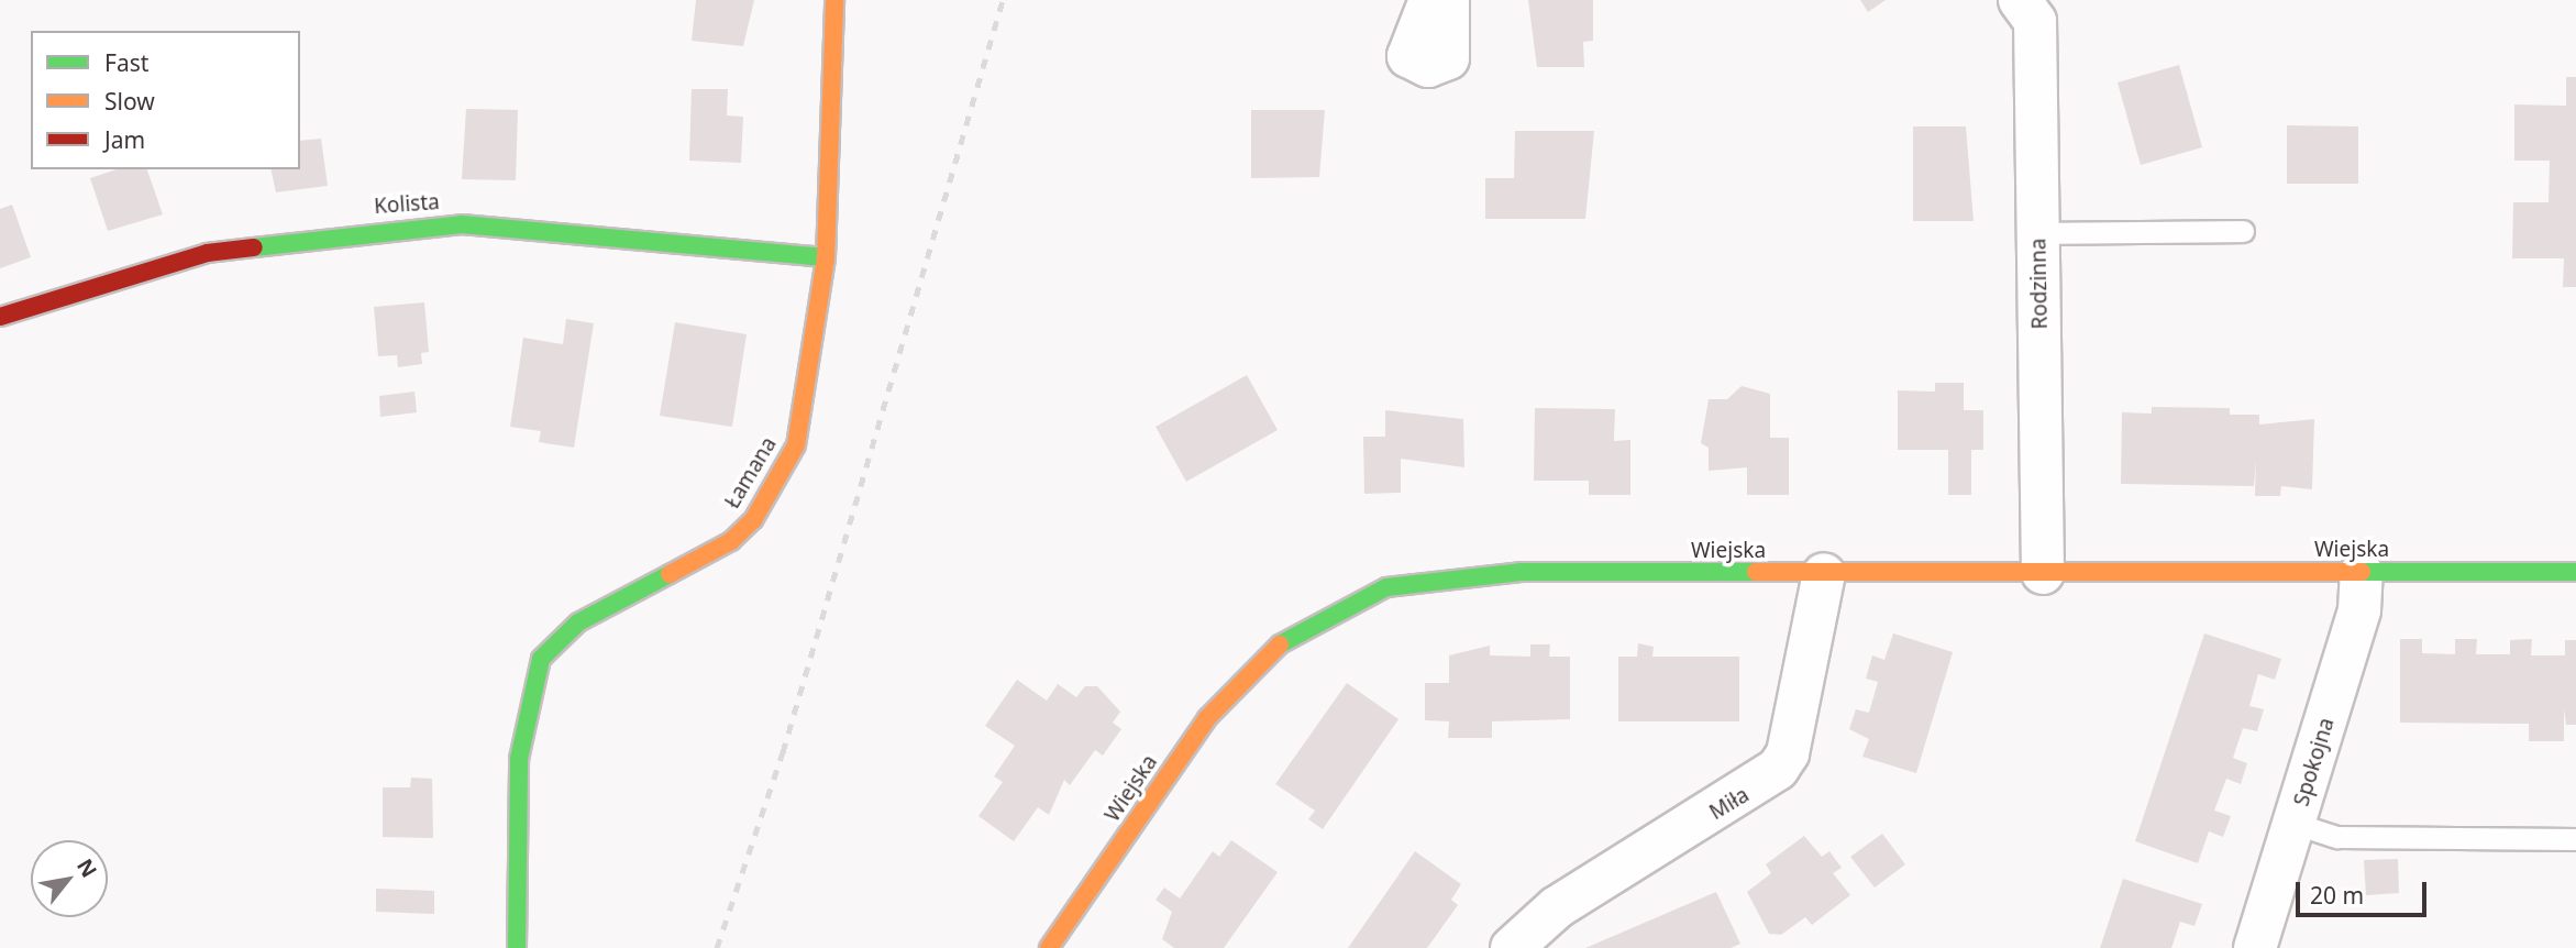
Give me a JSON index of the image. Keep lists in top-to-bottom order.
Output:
{
  "streets": {
    "street": [
      "Kolista",
      "Rodzinna",
      "Łamana",
      "Wiejska",
      "Spokojna",
      "Miła"
    ]
  },
  "crossings": [
    ["Kolista", "Łamana"],
    ["Rodzinna", "Wiejska"],
    ["Wiejska", "Spokojna"],
    ["Wiejska", "Miła"]
  ],
  "legend": ["Fast", "Slow", "Jam"],
  "scale_bar": "20 m",
  "north": "top right"
}
